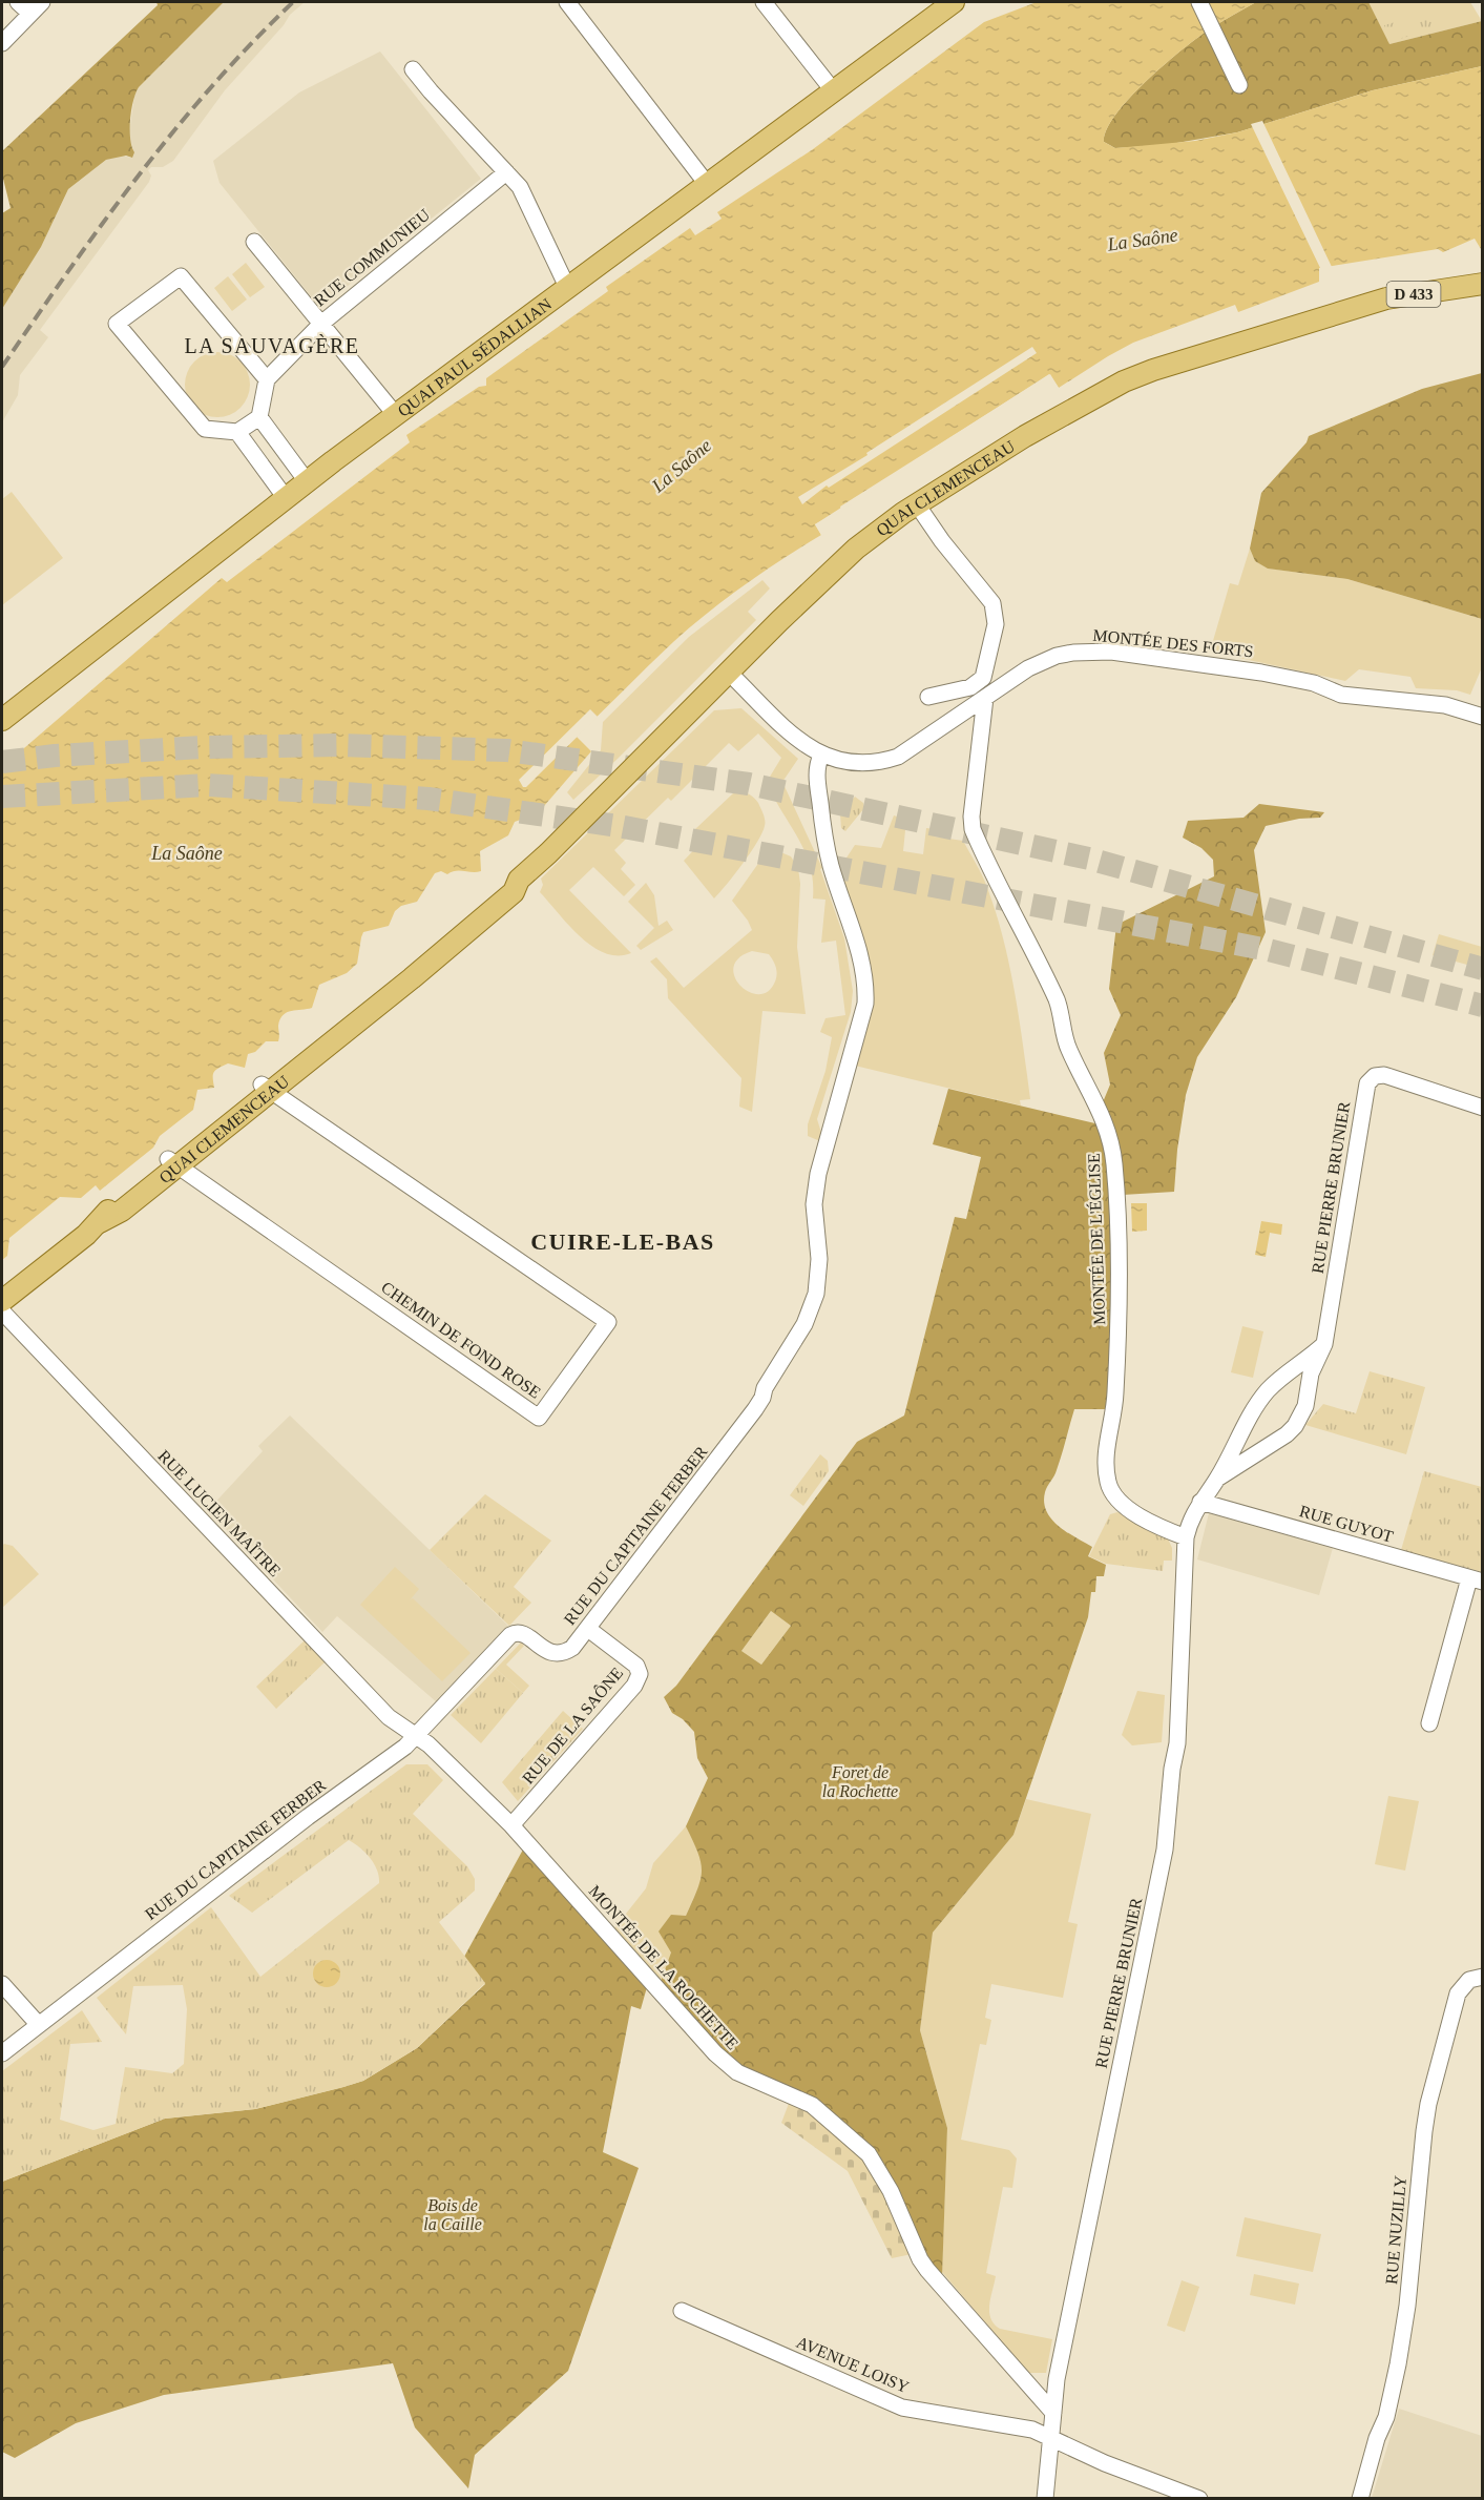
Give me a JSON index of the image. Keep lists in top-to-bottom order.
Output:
{
  "streets": {
    "main road": ["D 433", "QUAI PAUL SÉDALLIAN", "QUAI CLEMENCEAU"],
    "street": [
      "RUE COMMUNIEU",
      "MONTÉE DES FORTS",
      "RUE PIERRE BRUNIER",
      "MONTÉE DE L'ÉGLISE",
      "CHEMIN DE FOND ROSE",
      "RUE LUCIEN MAÎTRE",
      "RUE GUYOT",
      "RUE DU CAPITAINE FERBER",
      "RUE DE LA SAÔNE",
      "MONTÉE DE LA ROCHETTE",
      "RUE NUZILLY",
      "AVENUE LOISY"
    ]
  },
  "crossings": [
    ["QUAI CLEMENCEAU", "MONTÉE DES FORTS"],
    ["QUAI CLEMENCEAU", "CHEMIN DE FOND ROSE"],
    ["MONTÉE DES FORTS", "MONTÉE DE L'ÉGLISE"],
    ["MONTÉE DES FORTS", "RUE DU CAPITAINE FERBER"],
    ["RUE PIERRE BRUNIER", "MONTÉE DE L'ÉGLISE"],
    ["RUE PIERRE BRUNIER", "RUE GUYOT"],
    ["RUE PIERRE BRUNIER", "MONTÉE DE LA ROCHETTE"],
    ["RUE PIERRE BRUNIER", "AVENUE LOISY"],
    ["RUE LUCIEN MAÎTRE", "RUE DU CAPITAINE FERBER"],
    ["RUE LUCIEN MAÎTRE", "MONTÉE DE LA ROCHETTE"],
    ["RUE DU CAPITAINE FERBER", "RUE DE LA SAÔNE"],
    ["RUE DU CAPITAINE FERBER", "MONTÉE DE LA ROCHETTE"],
    ["RUE DE LA SAÔNE", "MONTÉE DE LA ROCHETTE"]
  ],
  "districts": ["LA SAUVAGÈRE", "CUIRE-LE-BAS"],
  "water": ["La Saône"],
  "parks": ["Foret de la Rochette", "Bois de la Caille"]
}
